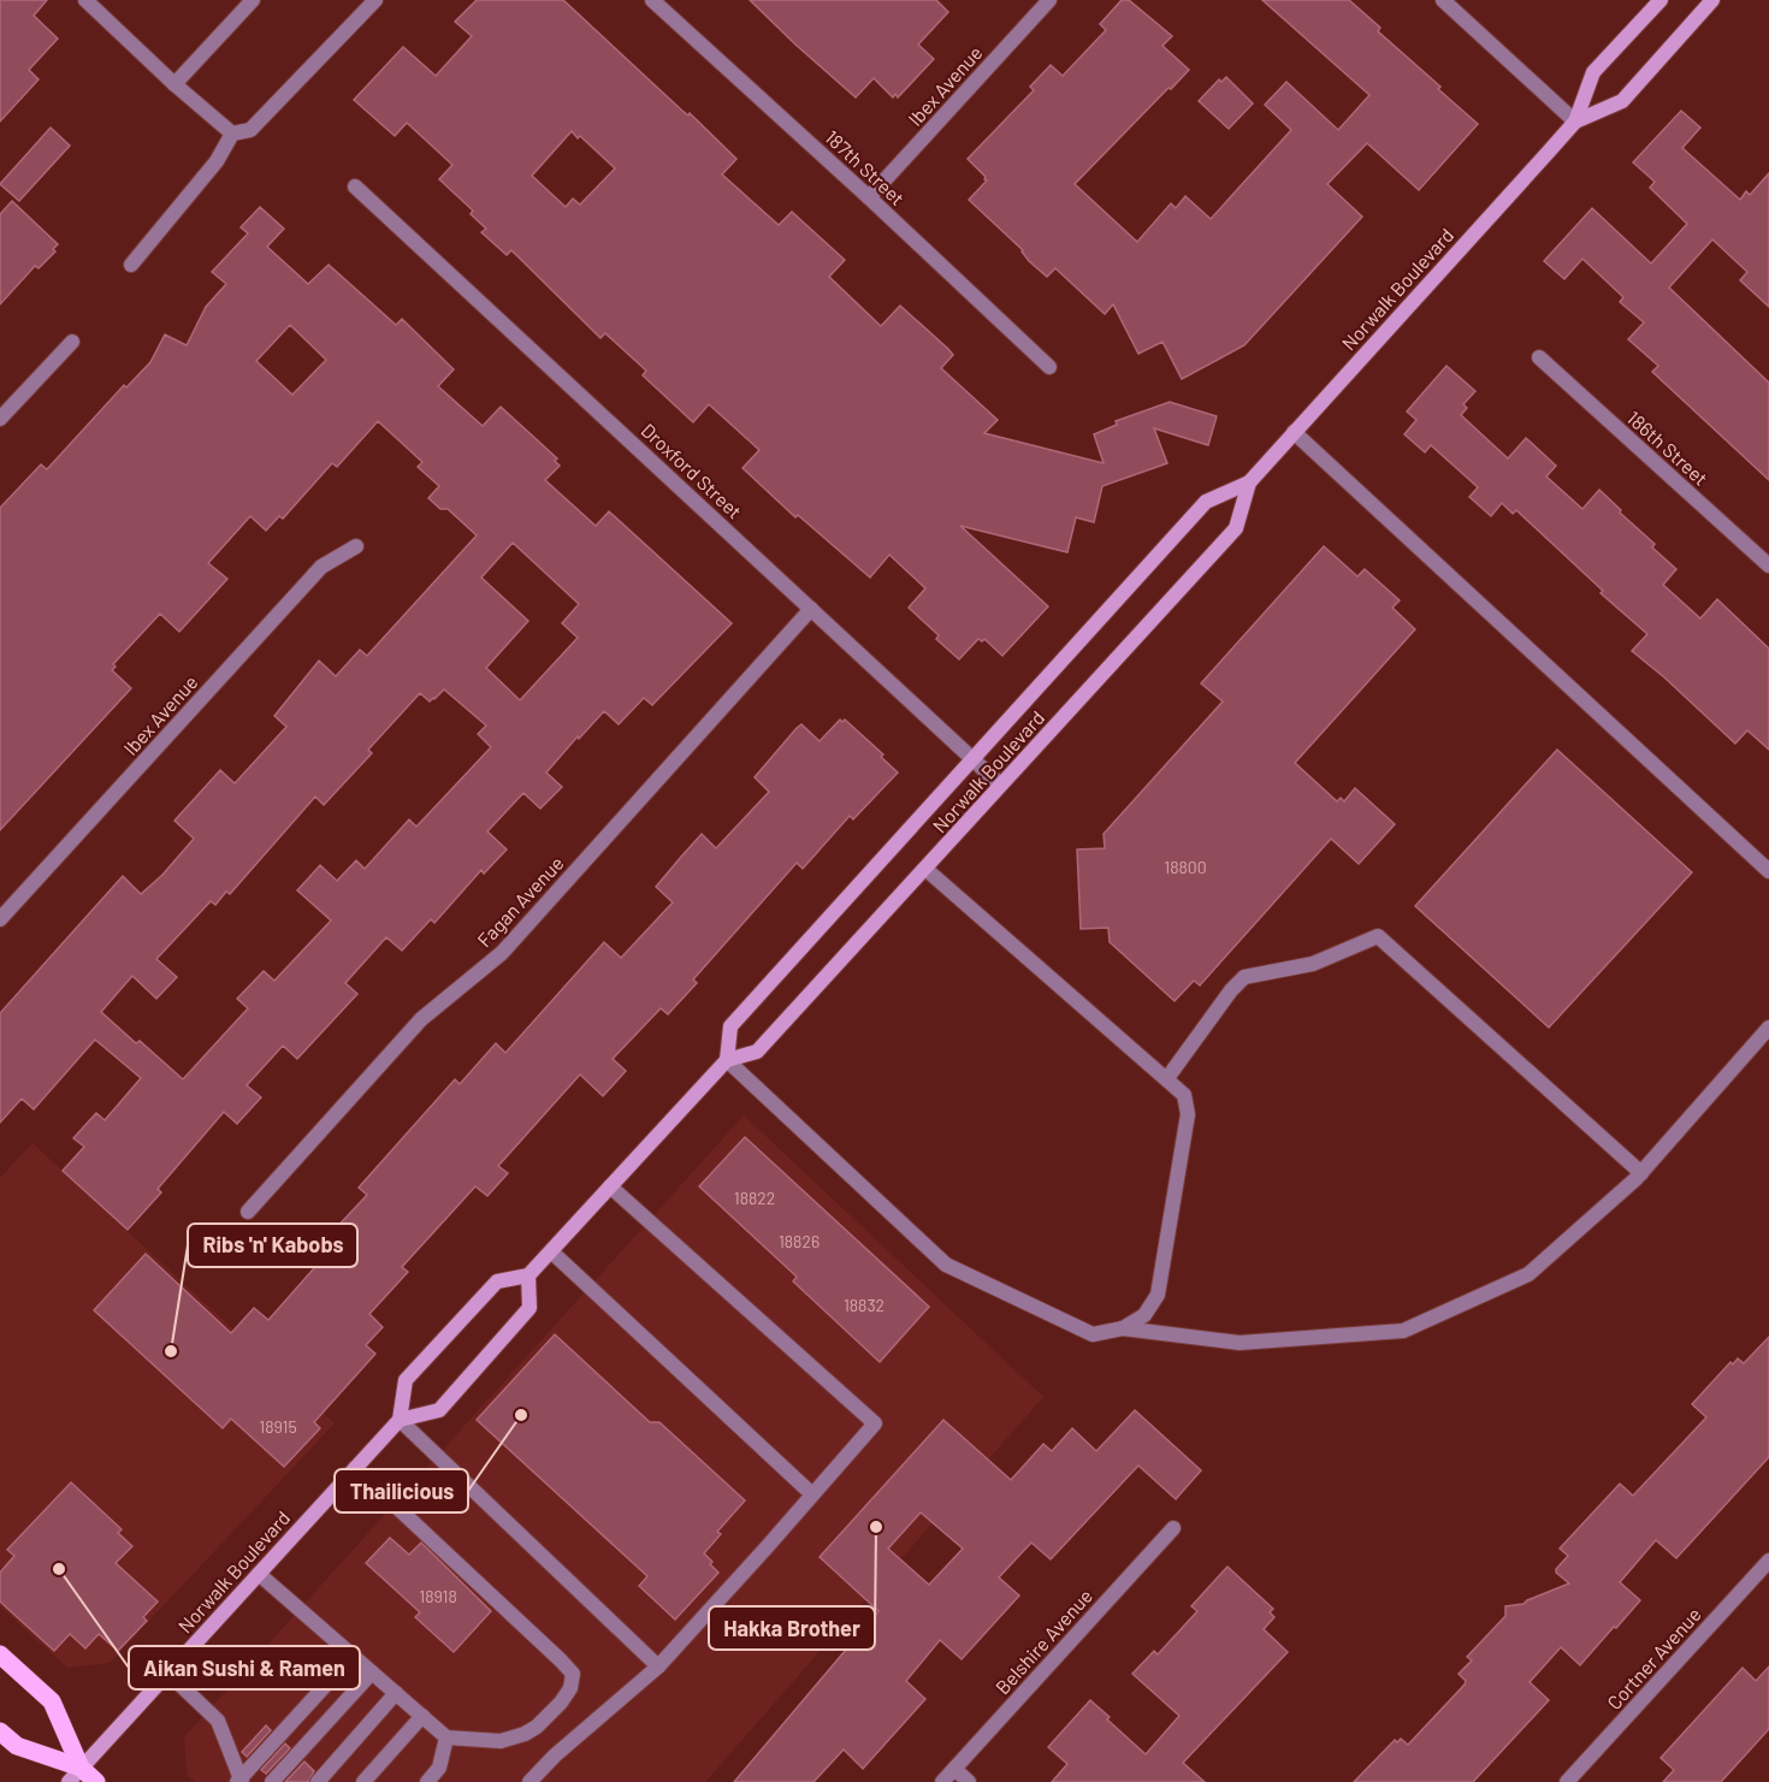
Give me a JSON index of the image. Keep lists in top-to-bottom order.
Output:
{
  "streets": {
    "main road": ["Norwalk Boulevard"],
    "street": [
      "Ibex Avenue",
      "187th Street",
      "186th Street",
      "Droxford Street",
      "Fagan Avenue",
      "Belshire Avenue",
      "Cortner Avenue"
    ]
  },
  "crossings": [
    ["Ibex Avenue", "187th Street"],
    ["Norwalk Boulevard", "Droxford Street"],
    ["Droxford Street", "Fagan Avenue"]
  ],
  "places": [
    "Ribs 'n' Kabobs",
    "Thailicious",
    "Hakka Brother",
    "Aikan Sushi & Ramen"
  ],
  "house_numbers": [
    "18800",
    "18822",
    "18826",
    "18832",
    "18915",
    "18918"
  ]
}
